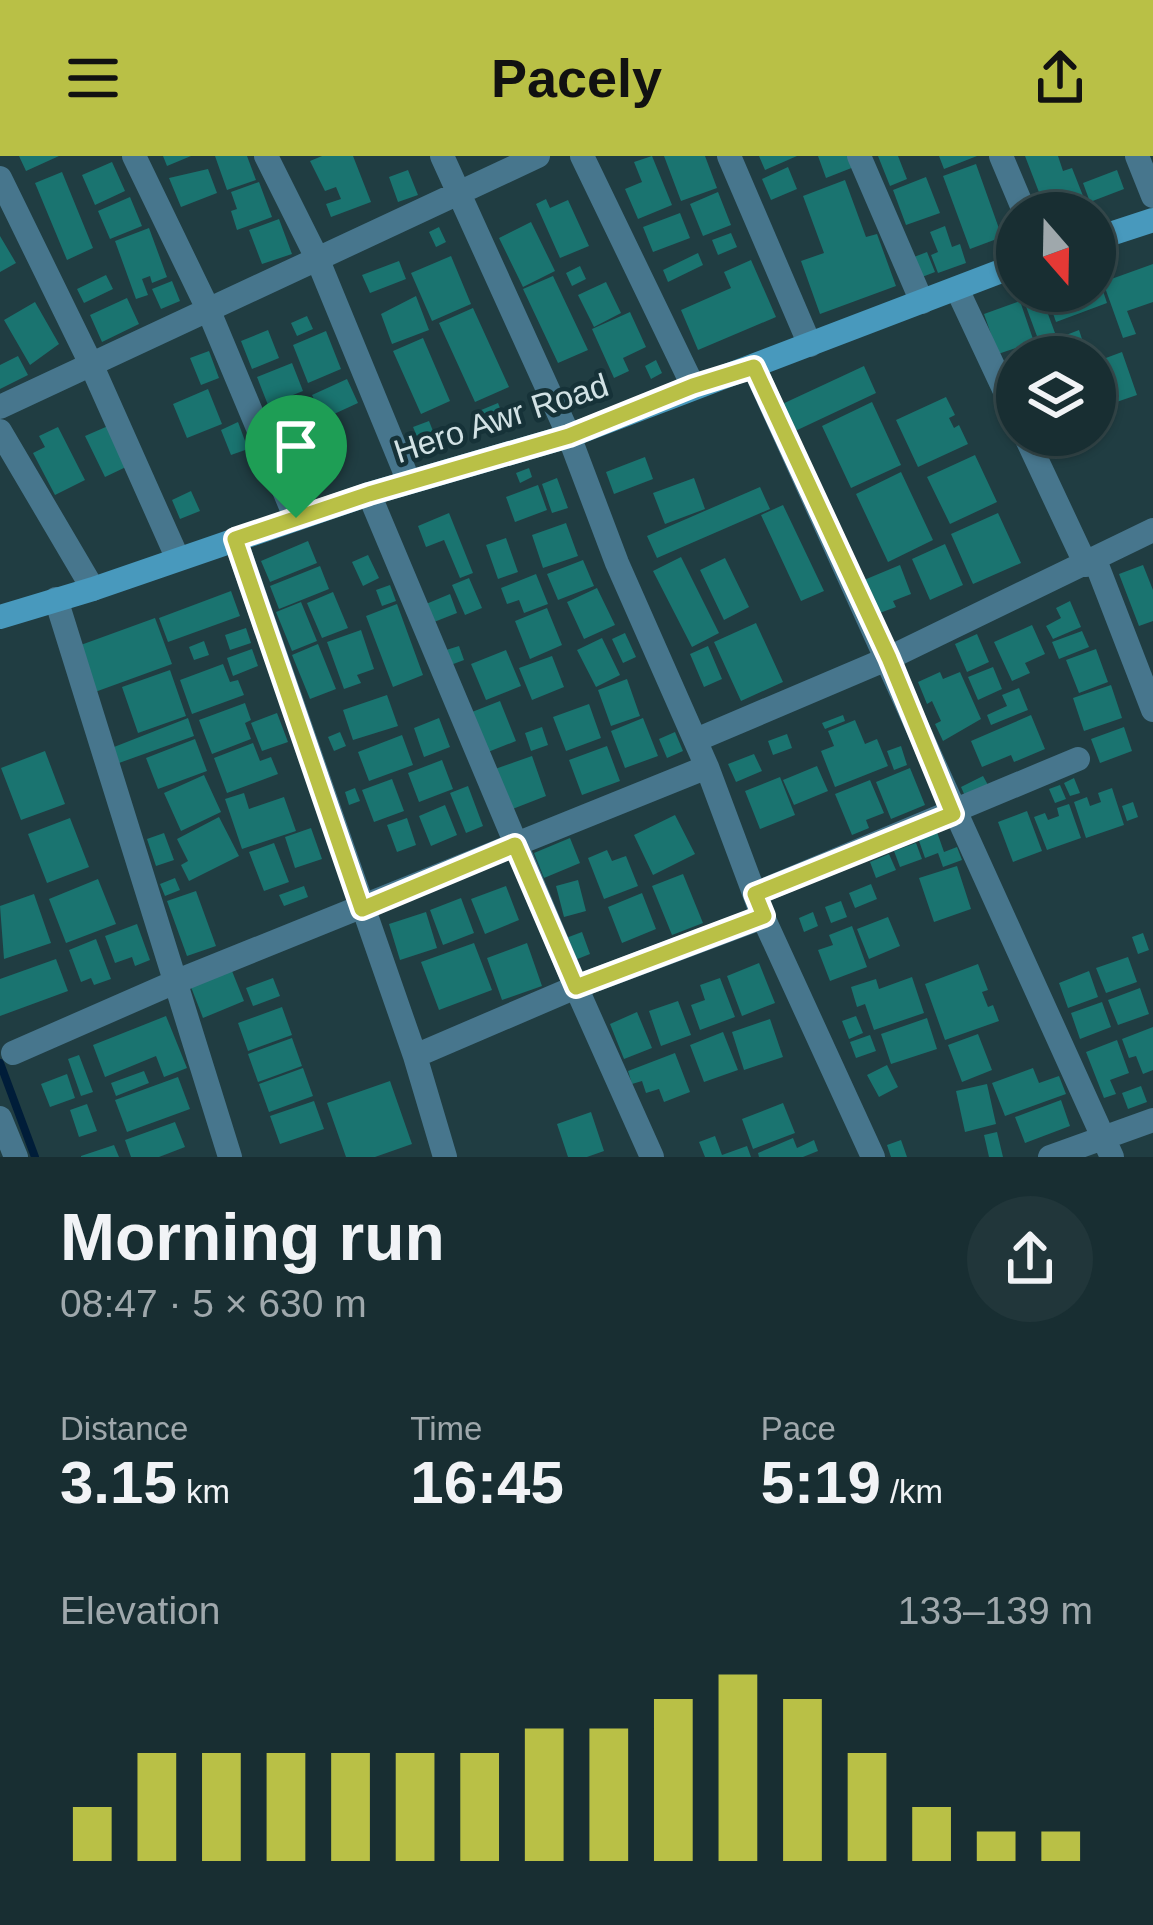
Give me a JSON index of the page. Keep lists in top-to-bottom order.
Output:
{
  "streets": {
    "main road": ["Hero Awr Road"]
  },
  "north": "bottom",
  "page": {
    "header": "Pacely",
    "heading": ["Morning run", "08:47 · 5 × 630 m"],
    "stats": [
      ["Distance", "3.15 km"],
      ["Time", "16:45"],
      ["Pace", "5:19 /km"]
    ],
    "chart": ["Elevation", "133–139 m"]
  }
}
